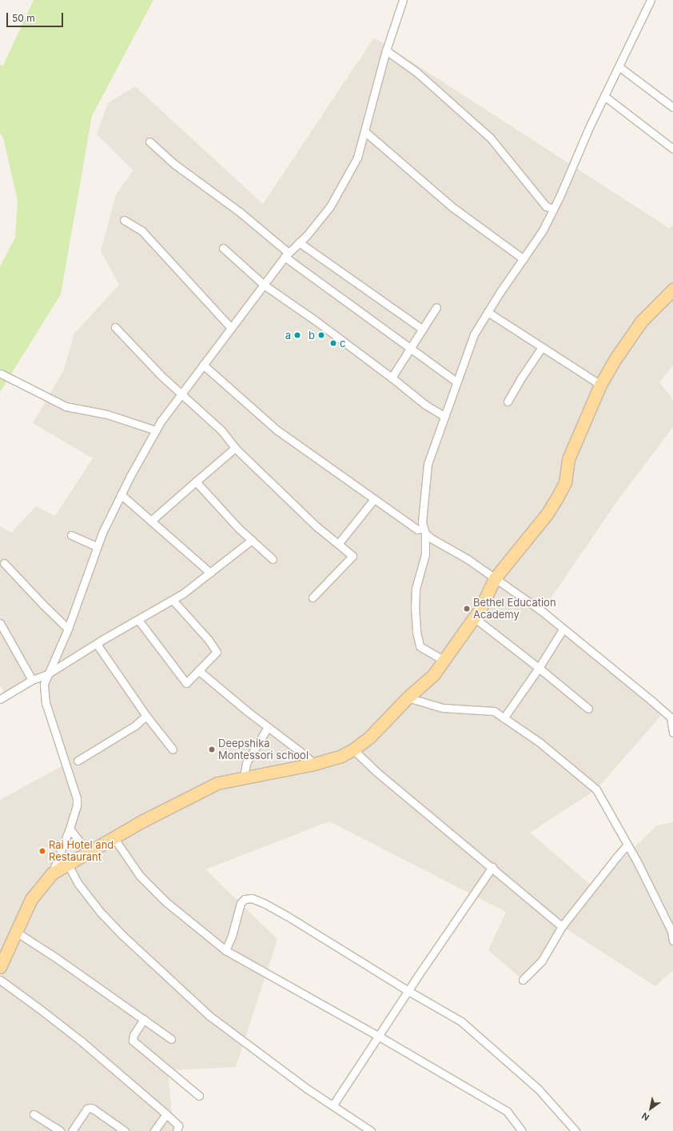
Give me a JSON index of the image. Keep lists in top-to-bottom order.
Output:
{
  "places": [
    "a",
    "b",
    "c",
    "Bethel Education Academy",
    "Deepshika Montessori school",
    "Rai Hotel and Restaurant"
  ],
  "scale_bar": "50 m",
  "north": "bottom left"
}
